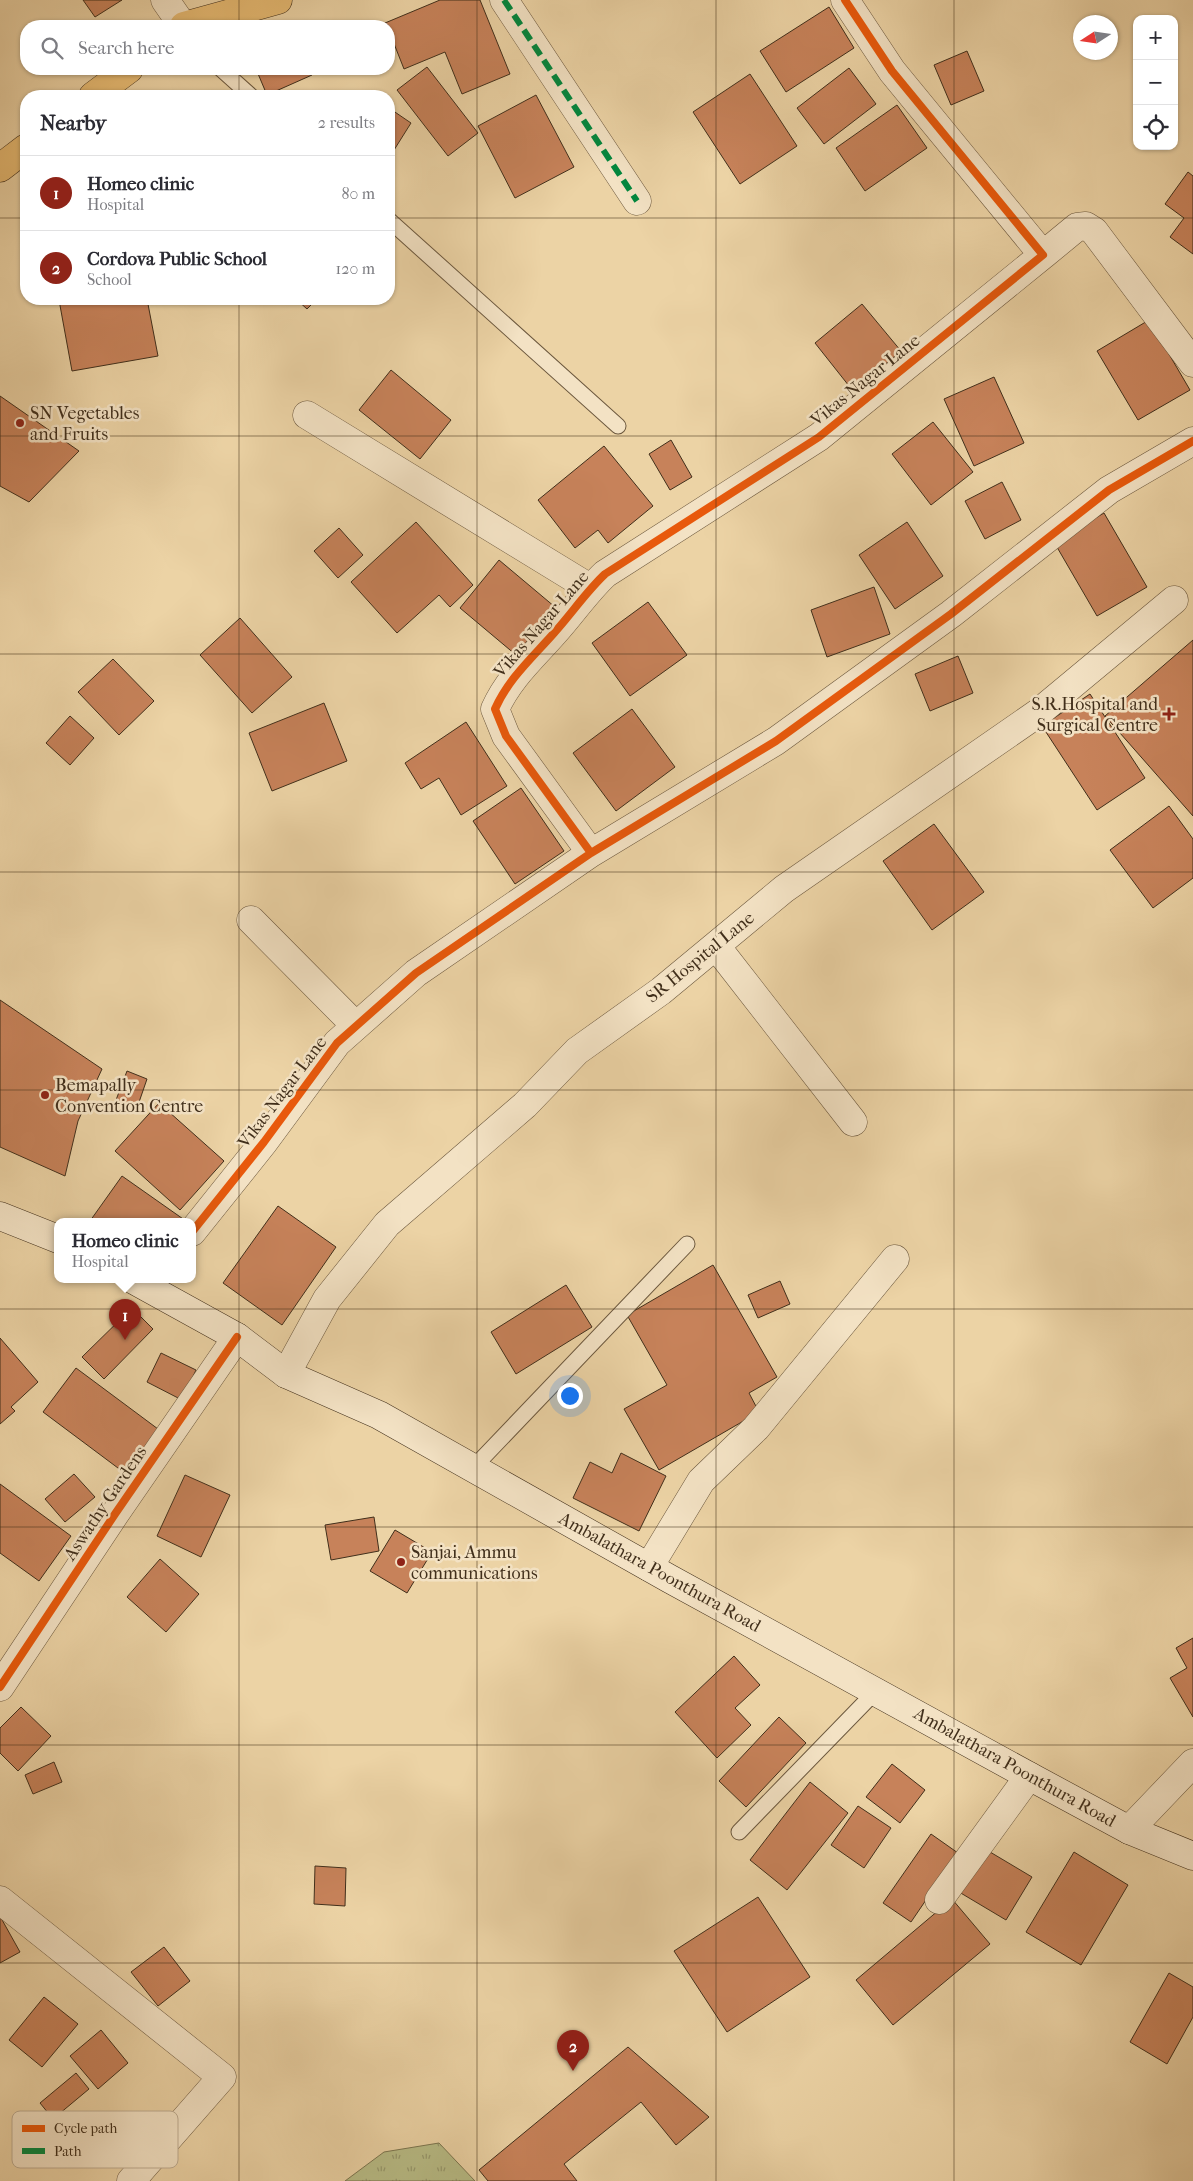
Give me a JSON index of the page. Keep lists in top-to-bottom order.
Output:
{
  "streets": {
    "street": [
      "Vikas Nagar Lane",
      "SR Hospital Lane",
      "Aswathy Gardens",
      "Ambalathara Poonthura Road"
    ]
  },
  "crossings": [
    ["SR Hospital Lane", "Ambalathara Poonthura Road"],
    ["Aswathy Gardens", "Ambalathara Poonthura Road"]
  ],
  "places": {
    "other": ["SN Vegetables and Fruits", "Bemapally Convention Centre", "Sanjai, Ammu communications"],
    "health": ["S.R.Hospital and Surgical Centre"]
  },
  "legend": ["Cycle path", "Path"],
  "north": "left",
  "page": {
    "map_buttons": ["+", "−"],
    "search": "Search here",
    "heading": ["Nearby", "2 results"],
    "list": [
      {
        "mark": "1",
        "name": "Homeo clinic",
        "note": "Hospital",
        "value": "80 m"
      },
      {
        "mark": "2",
        "name": "Cordova Public School",
        "note": "School",
        "value": "120 m"
      }
    ],
    "popup": ["Homeo clinic", "Hospital"],
    "pins": ["1", "2"]
  }
}
